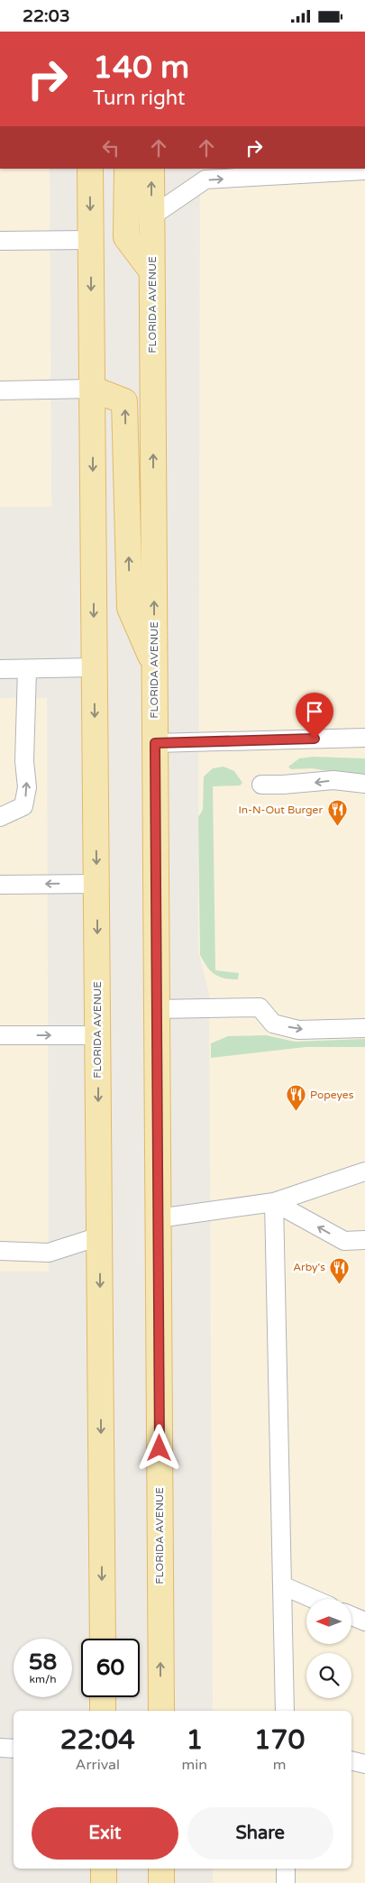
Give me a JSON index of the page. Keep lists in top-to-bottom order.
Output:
{
  "streets": {
    "main road": ["FLORIDA AVENUE"]
  },
  "places": {
    "restaurant": ["In-N-Out Burger", "Popeyes", "Arby's"]
  },
  "north": "left",
  "page": {
    "status": "22:03",
    "turn": ["140 m", "Turn right"],
    "speed": "58 km/h",
    "limit": "60",
    "eta": [
      "22:04",
      "Arrival",
      "1",
      "min",
      "170",
      "m"
    ],
    "buttons": ["Exit", "Share"]
  }
}
